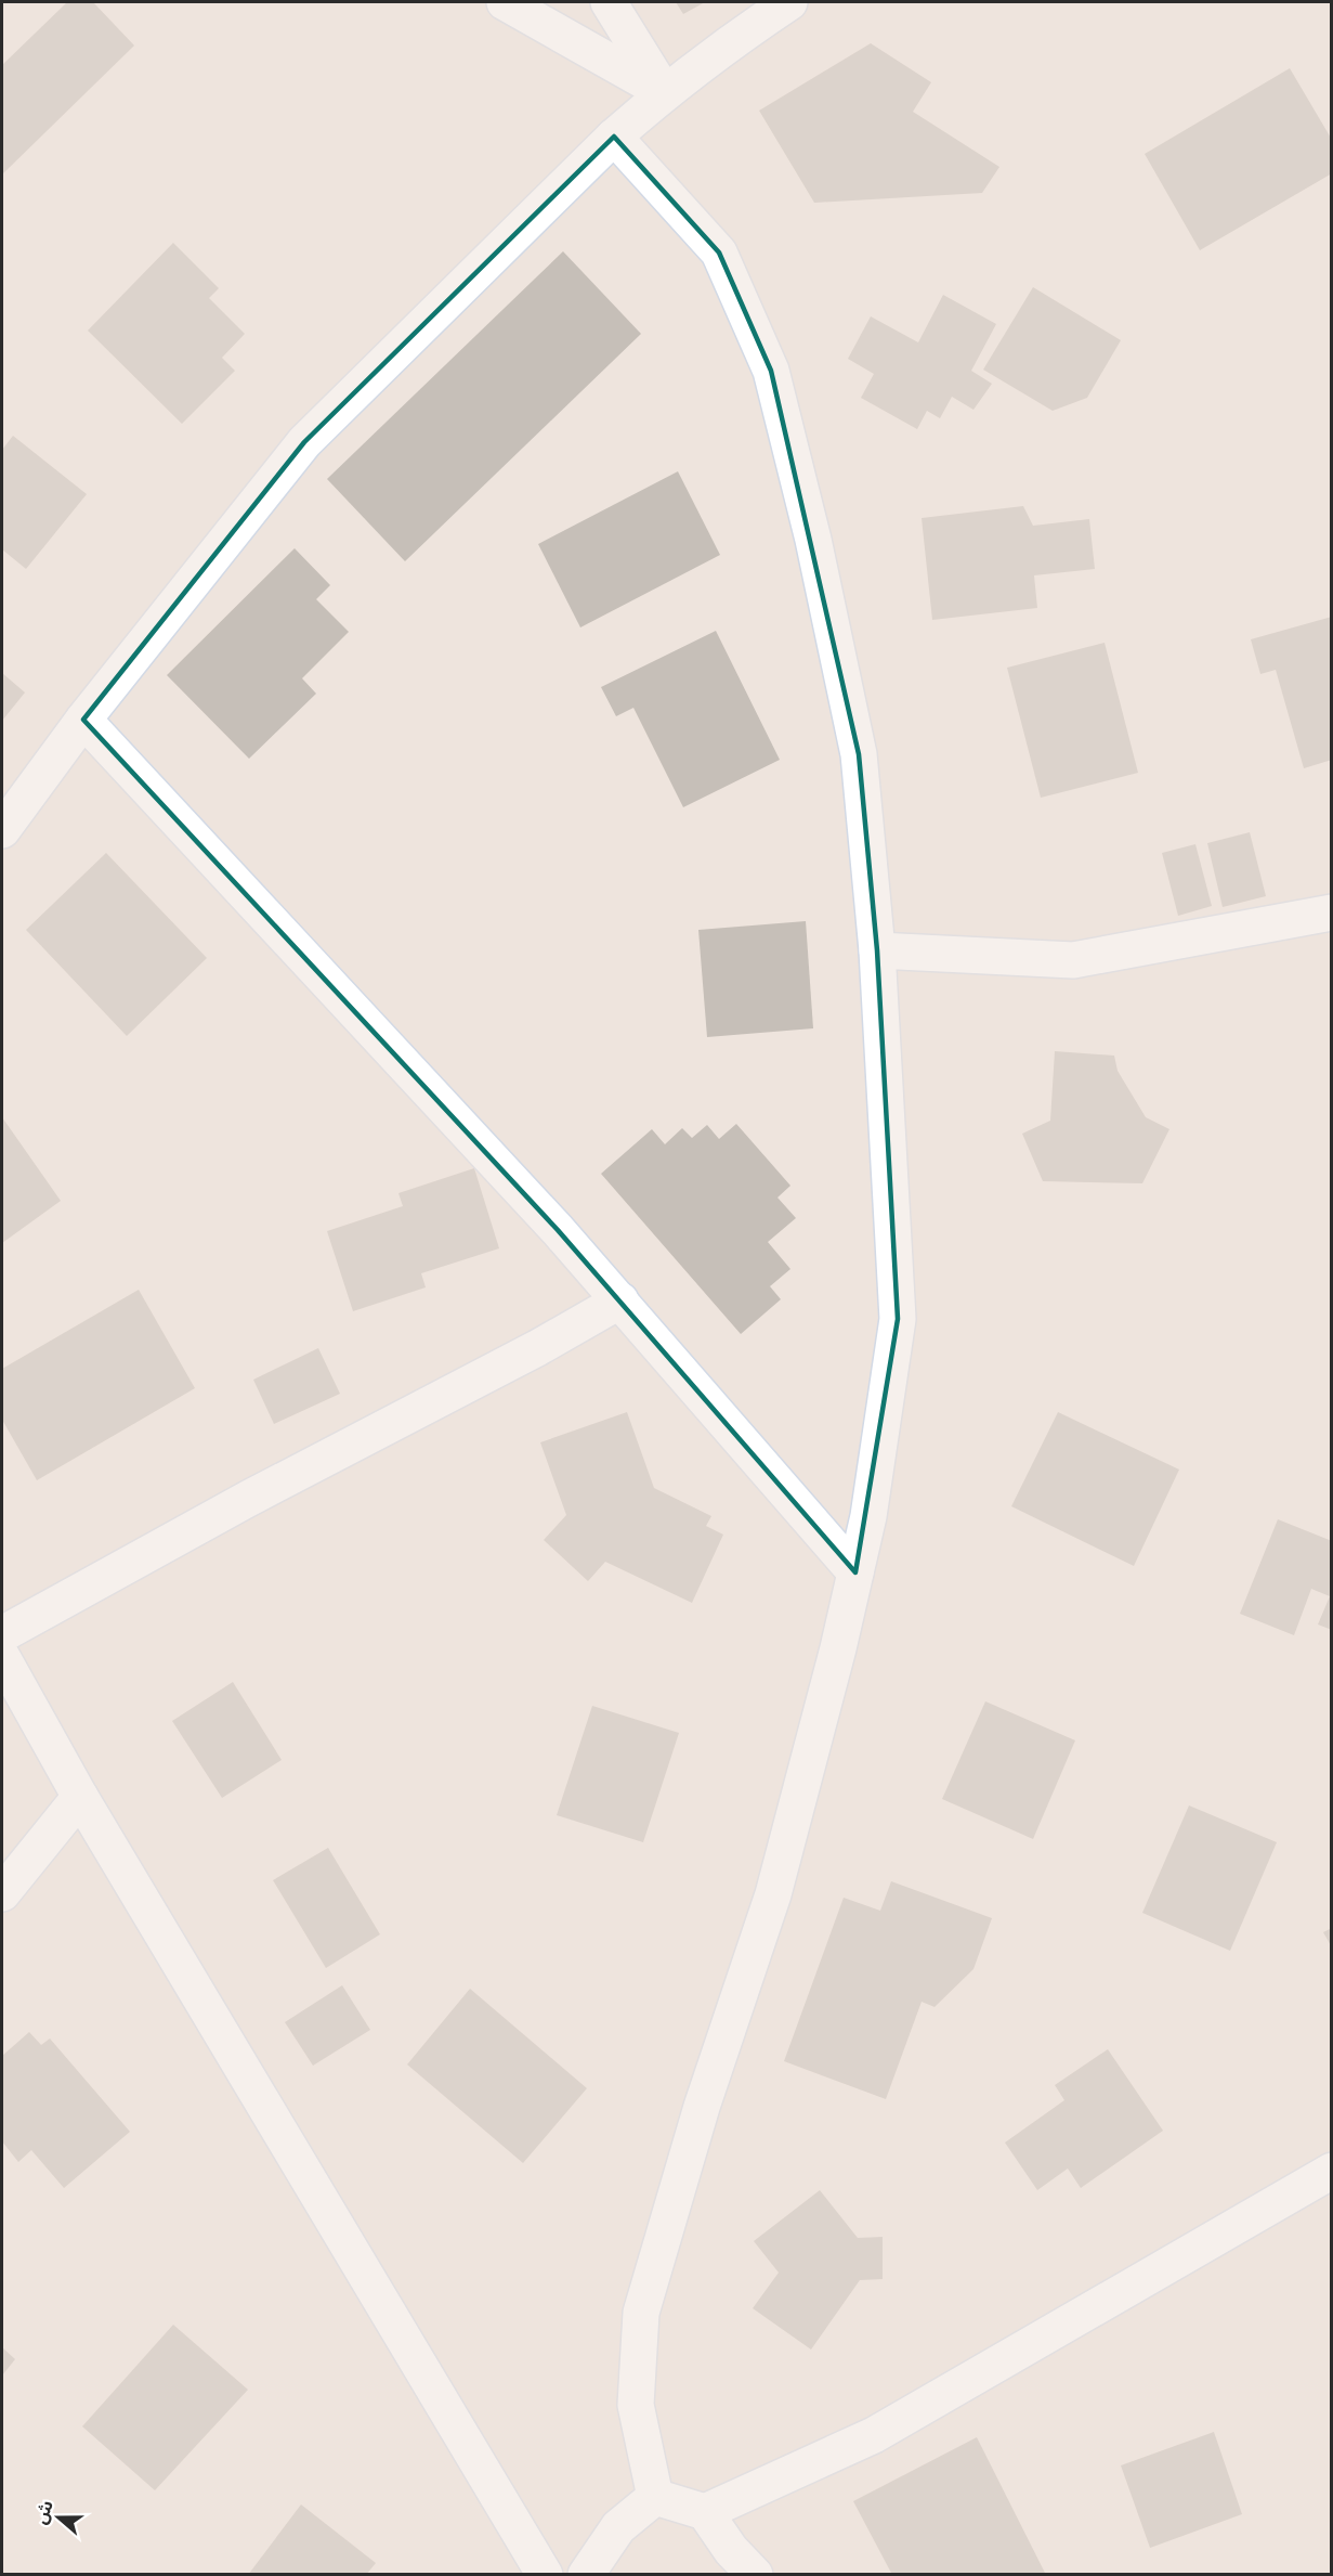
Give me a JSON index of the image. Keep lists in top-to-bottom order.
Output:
{
  "north": "left"
}
